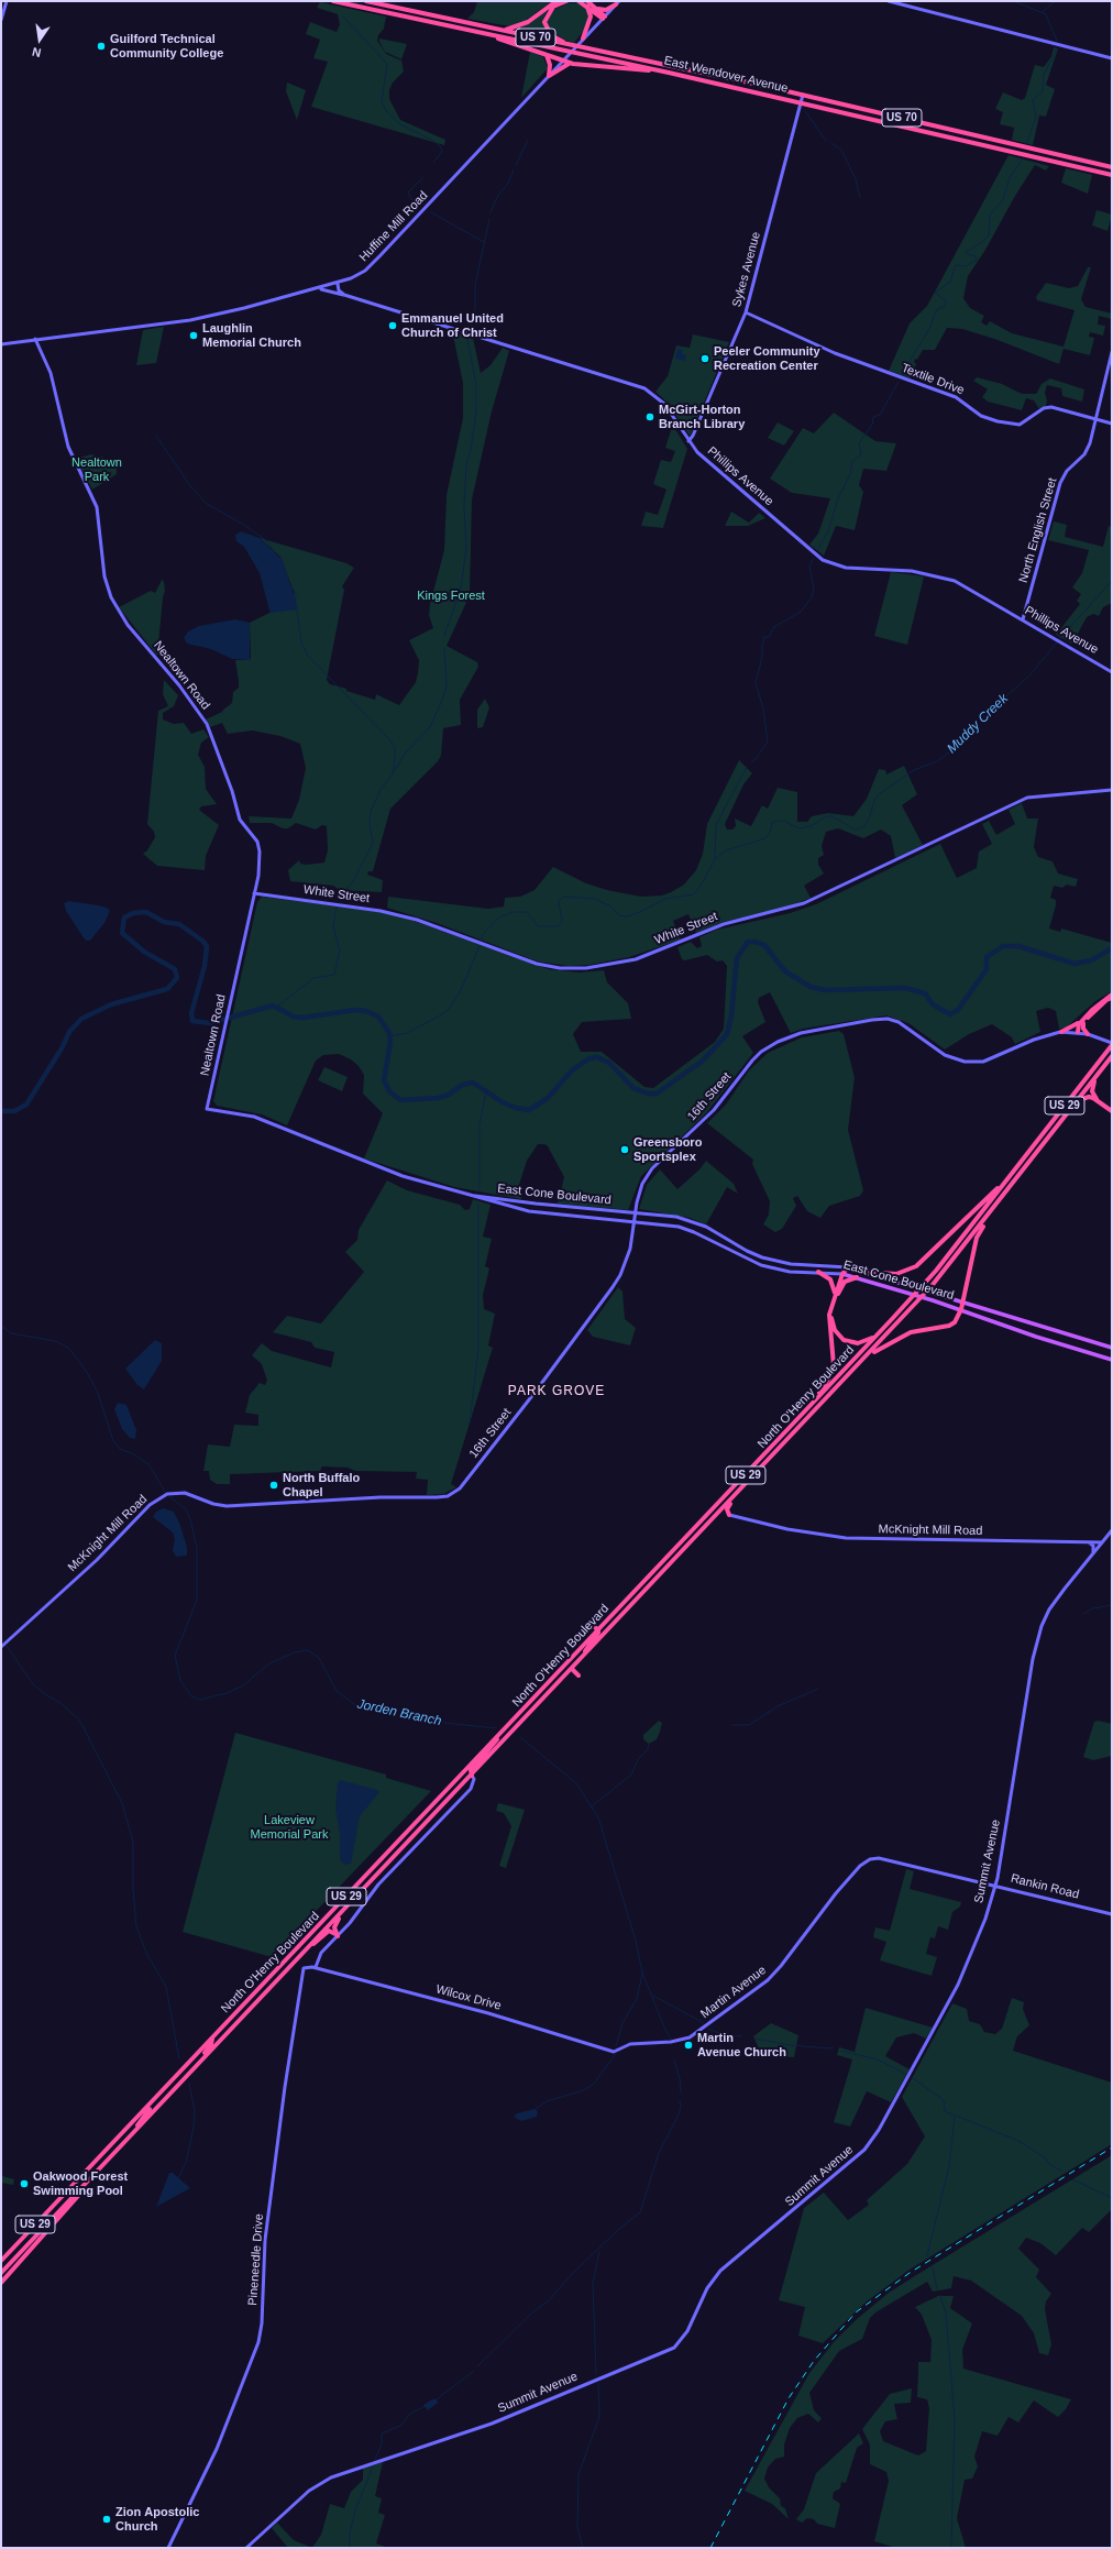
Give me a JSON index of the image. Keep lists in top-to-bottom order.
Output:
{
  "streets": {
    "highway": [
      "US 70",
      "East Wendover Avenue",
      "US 29",
      "North O'Henry Boulevard"
    ],
    "main road": ["East Cone Boulevard"],
    "street": [
      "Huffine Mill Road",
      "Sykes Avenue",
      "Textile Drive",
      "Phillips Avenue",
      "North English Street",
      "Nealtown Road",
      "White Street",
      "16th Street",
      "McKnight Mill Road",
      "Summit Avenue",
      "Rankin Road",
      "Martin Avenue",
      "Wilcox Drive",
      "Pineneedle Drive"
    ]
  },
  "crossings": [
    ["East Wendover Avenue", "Sykes Avenue"],
    ["Huffine Mill Road", "Phillips Avenue"],
    ["Huffine Mill Road", "Nealtown Road"],
    ["Sykes Avenue", "Textile Drive"],
    ["Sykes Avenue", "Phillips Avenue"],
    ["Textile Drive", "North English Street"],
    ["Phillips Avenue", "North English Street"],
    ["Nealtown Road", "White Street"],
    ["Nealtown Road", "East Cone Boulevard"],
    ["16th Street", "East Cone Boulevard"],
    ["16th Street", "North O'Henry Boulevard"],
    ["16th Street", "McKnight Mill Road"],
    ["North O'Henry Boulevard", "Wilcox Drive"],
    ["North O'Henry Boulevard", "Pineneedle Drive"],
    ["McKnight Mill Road", "Summit Avenue"],
    ["Summit Avenue", "Rankin Road"],
    ["Rankin Road", "Martin Avenue"],
    ["Martin Avenue", "Wilcox Drive"],
    ["Wilcox Drive", "Pineneedle Drive"]
  ],
  "districts": ["PARK GROVE"],
  "water": ["Muddy Creek", "Jorden Branch"],
  "parks": ["Nealtown Park", "Kings Forest", "Lakeview Memorial Park"],
  "places": [
    "Guilford Technical Community College",
    "Emmanuel United Church of Christ",
    "Laughlin Memorial Church",
    "Peeler Community Recreation Center",
    "McGirt-Horton Branch Library",
    "Greensboro Sportsplex",
    "North Buffalo Chapel",
    "Martin Avenue Church",
    "Oakwood Forest Swimming Pool",
    "Zion Apostolic Church"
  ],
  "north": "bottom"
}
